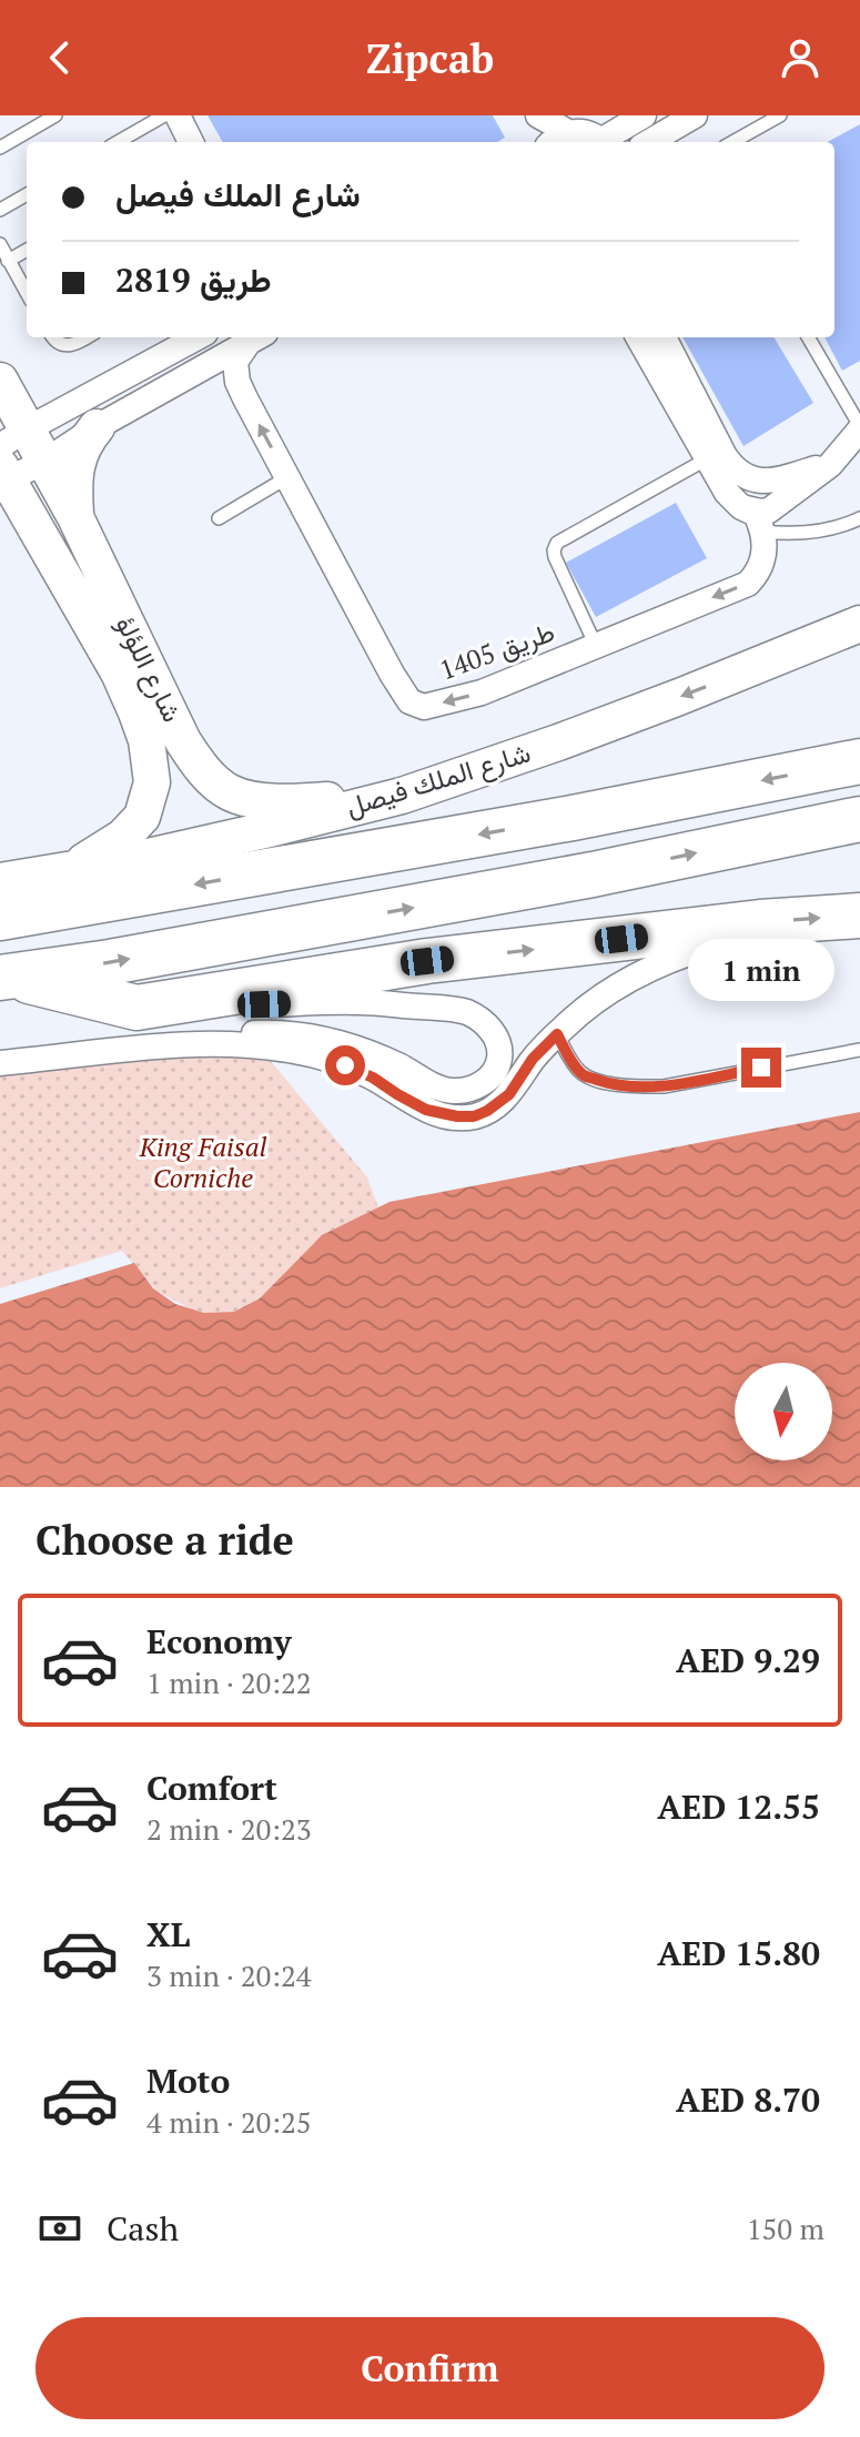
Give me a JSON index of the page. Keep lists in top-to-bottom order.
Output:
{
  "streets": {
    "highway": ["شارع الملك فيصل"],
    "main road": ["شارع اللؤلؤ"],
    "street": ["طريق 1405"]
  },
  "crossings": [
    ["طريق 1405", "شارع اللؤلؤ"],
    ["شارع اللؤلؤ", "شارع الملك فيصل"]
  ],
  "parks": ["King Faisal Corniche"],
  "north": "bottom",
  "page": {
    "header": "Zipcab",
    "banner": ["شارع الملك فيصل", "طريق 2819"],
    "bubble": "1 min",
    "heading": "Choose a ride",
    "list": [
      {
        "name": "Economy",
        "note": "1 min · 20:22",
        "value": "AED 9.29"
      },
      {
        "name": "Comfort",
        "note": "2 min · 20:23",
        "value": "AED 12.55"
      },
      {
        "name": "XL",
        "note": "3 min · 20:24",
        "value": "AED 15.80"
      },
      {
        "name": "Moto",
        "note": "4 min · 20:25",
        "value": "AED 8.70"
      }
    ],
    "pay": ["Cash", "150 m"],
    "buttons": "Confirm"
  }
}
